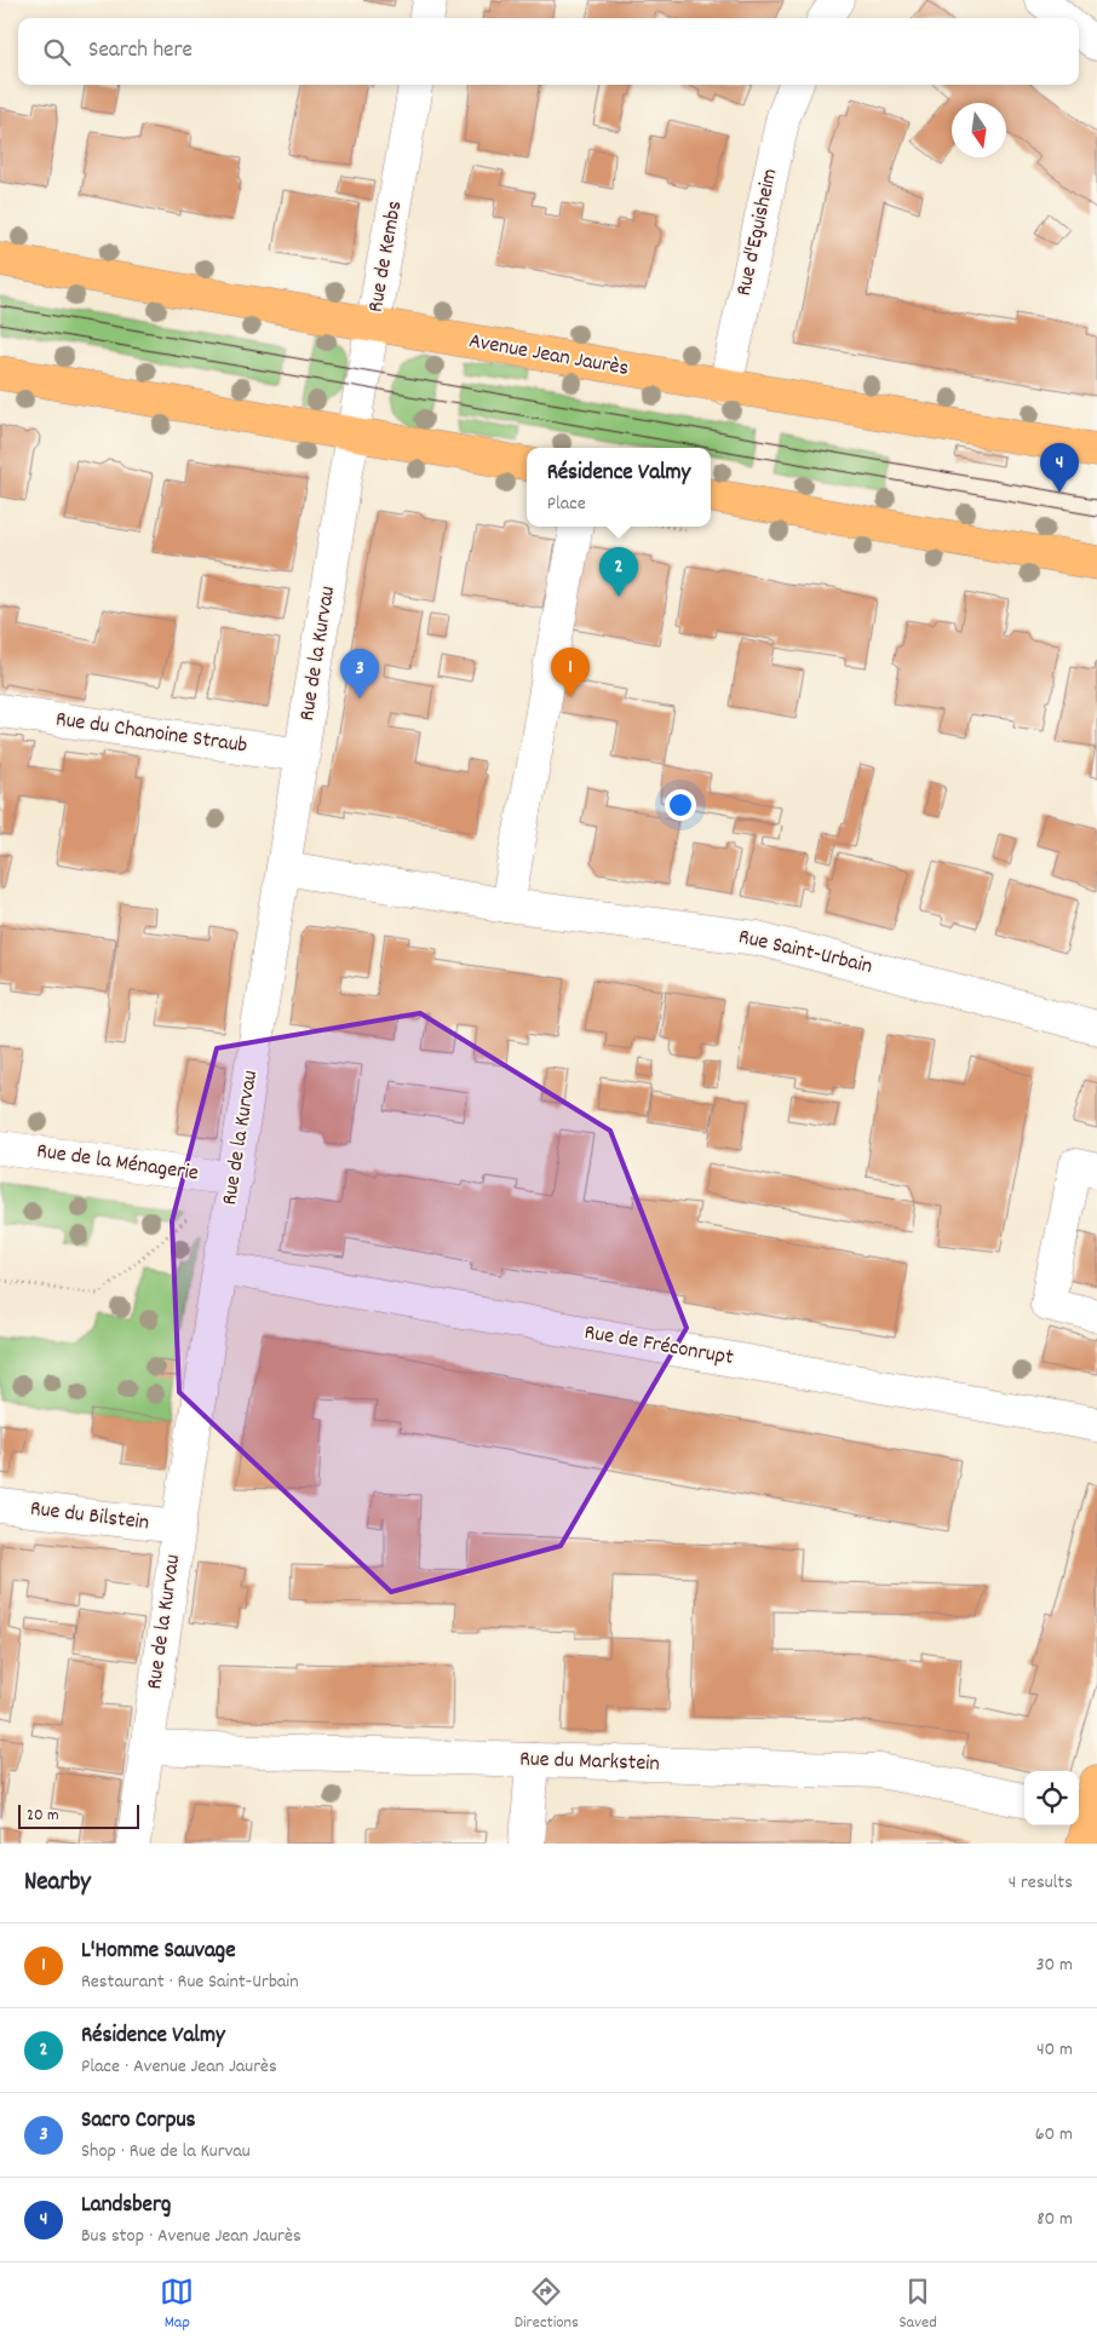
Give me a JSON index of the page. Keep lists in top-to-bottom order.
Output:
{
  "streets": {
    "main road": ["Avenue Jean Jaurès"],
    "street": [
      "Rue d'Eguisheim",
      "Rue de Kembs",
      "Rue de la Kurvau",
      "Rue du Chanoine Straub",
      "Rue Saint-Urbain",
      "Rue de la Ménagerie",
      "Rue de Fréconrupt",
      "Rue du Bilstein",
      "Rue du Markstein"
    ]
  },
  "crossings": [
    ["Rue d'Eguisheim", "Avenue Jean Jaurès"],
    ["Rue de Kembs", "Avenue Jean Jaurès"],
    ["Rue de Kembs", "Rue de la Kurvau"],
    ["Rue de la Kurvau", "Rue du Chanoine Straub"],
    ["Rue de la Kurvau", "Rue Saint-Urbain"],
    ["Rue de la Kurvau", "Rue de la Ménagerie"],
    ["Rue de la Kurvau", "Rue de Fréconrupt"],
    ["Rue de la Kurvau", "Rue du Bilstein"],
    ["Rue de la Kurvau", "Rue du Markstein"]
  ],
  "scale_bar": "20 m",
  "north": "bottom",
  "page": {
    "search": "Search here",
    "pins": [
      "4",
      "2",
      "1",
      "3"
    ],
    "popup": ["Résidence Valmy", "Place"],
    "scale": "20 m",
    "heading": ["Nearby", "4 results"],
    "list": [
      {
        "mark": "1",
        "name": "L'Homme Sauvage",
        "note": "Restaurant · Rue Saint-Urbain",
        "value": "30 m"
      },
      {
        "mark": "2",
        "name": "Résidence Valmy",
        "note": "Place · Avenue Jean Jaurès",
        "value": "40 m"
      },
      {
        "mark": "3",
        "name": "Sacro Corpus",
        "note": "Shop · Rue de la Kurvau",
        "value": "60 m"
      },
      {
        "mark": "4",
        "name": "Landsberg",
        "note": "Bus stop · Avenue Jean Jaurès",
        "value": "80 m"
      }
    ],
    "nav": ["Map", "Directions", "Saved"]
  }
}
